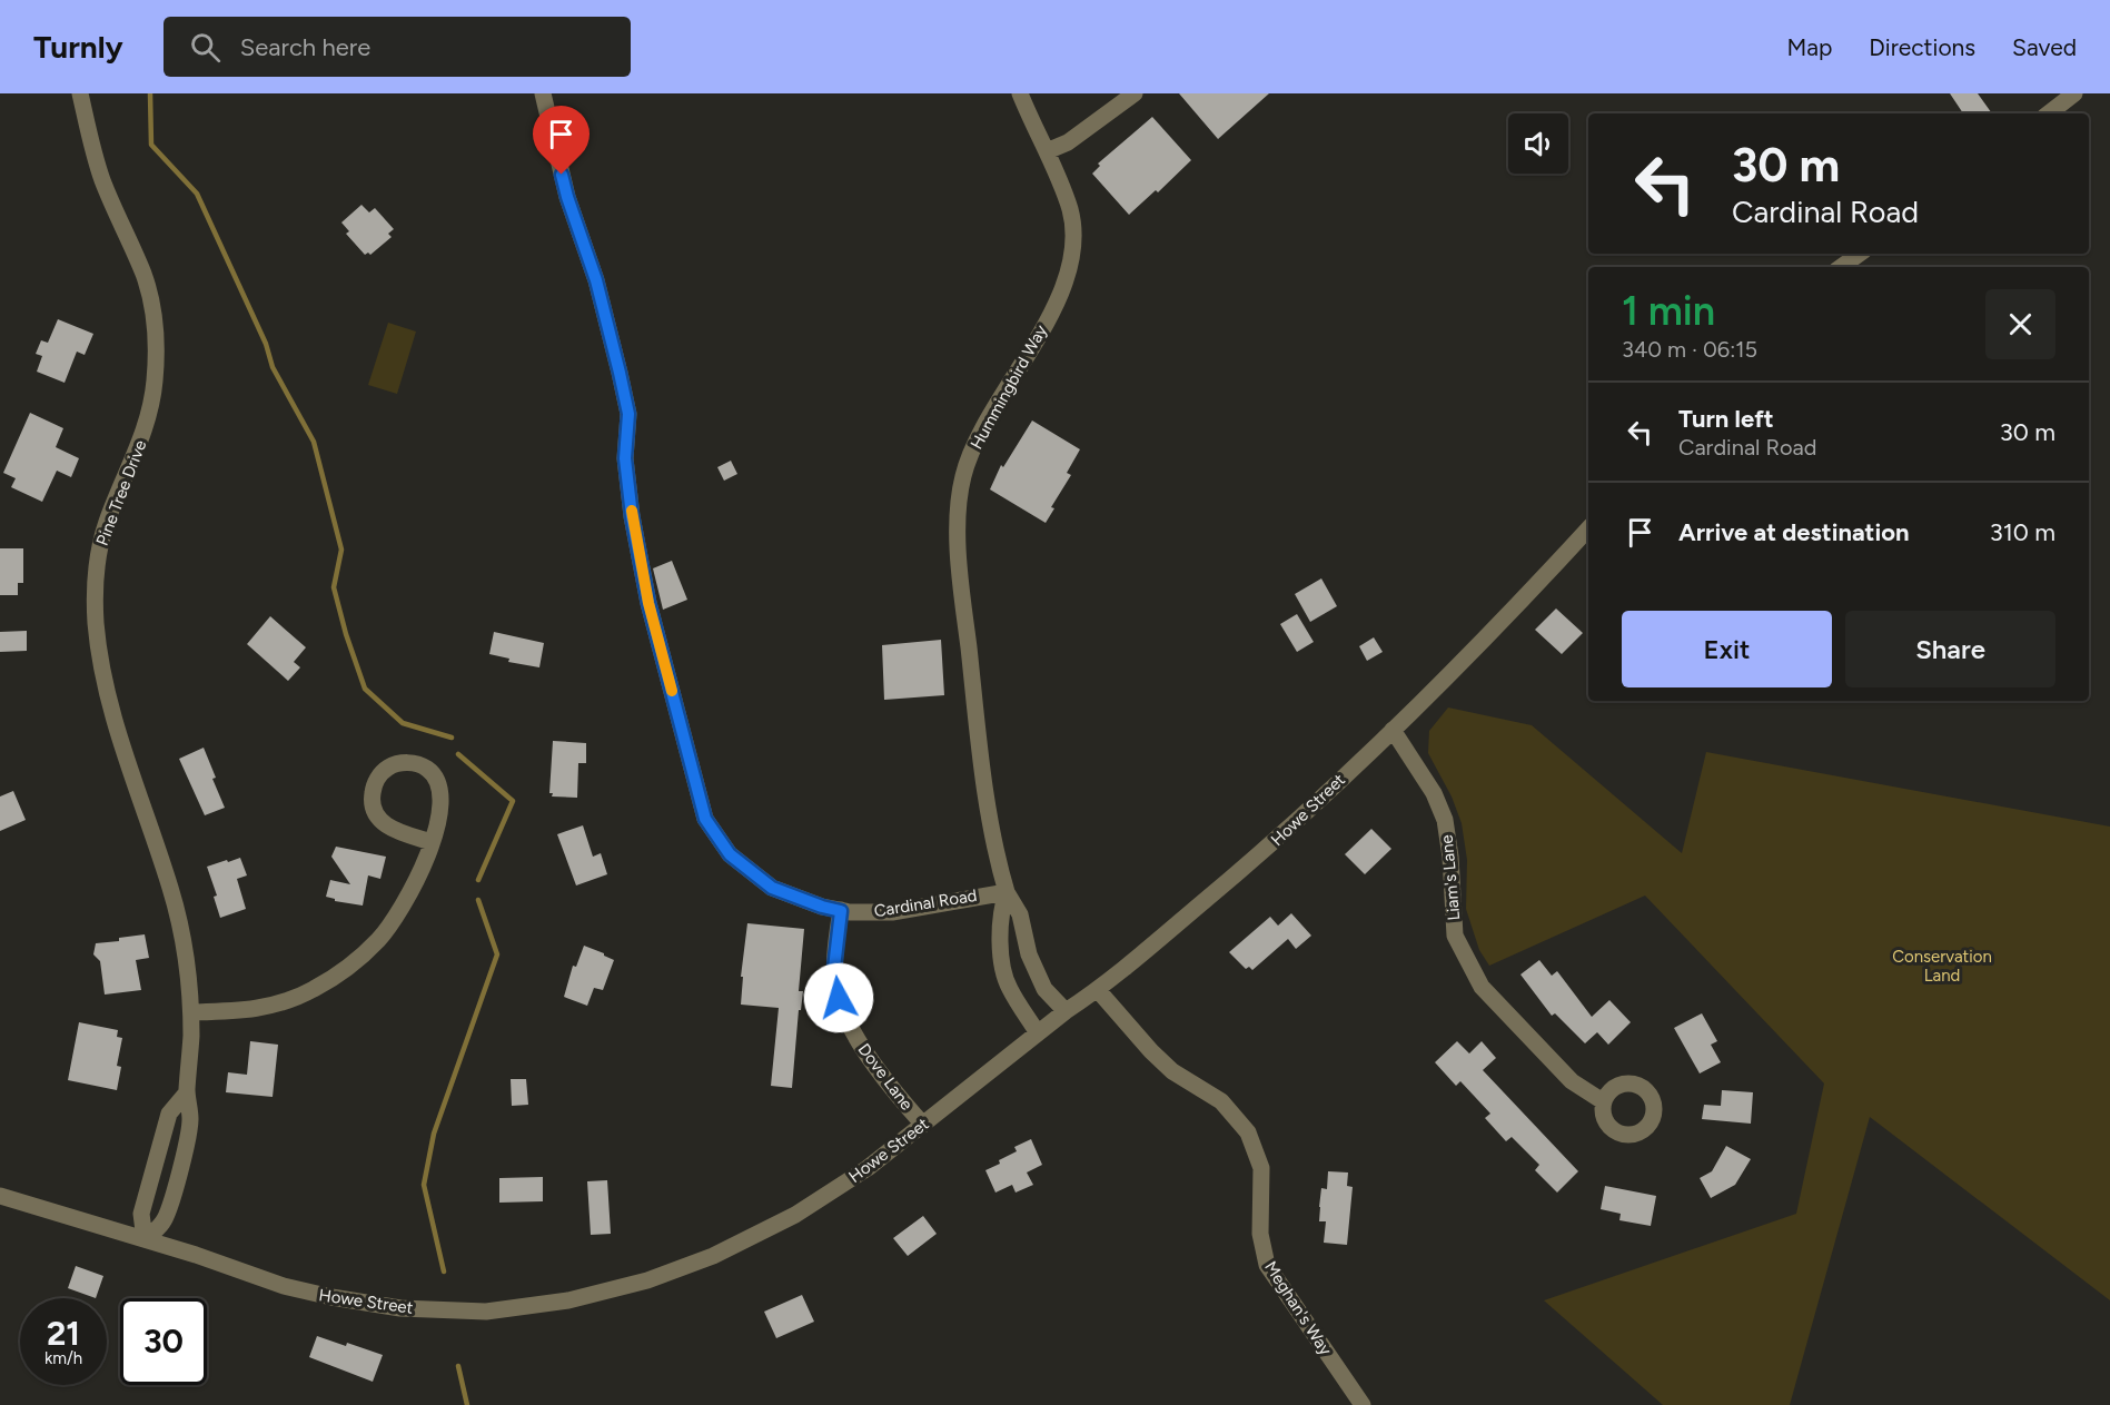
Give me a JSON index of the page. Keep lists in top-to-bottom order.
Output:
{
  "streets": {
    "street": [
      "Hummingbird Way",
      "Pine Tree Drive",
      "Howe Street",
      "Liam's Lane",
      "Cardinal Road",
      "Dove Lane",
      "Meghan's Way"
    ]
  },
  "crossings": [
    ["Hummingbird Way", "Howe Street"],
    ["Hummingbird Way", "Cardinal Road"],
    ["Pine Tree Drive", "Howe Street"],
    ["Howe Street", "Liam's Lane"],
    ["Howe Street", "Dove Lane"],
    ["Howe Street", "Meghan's Way"],
    ["Cardinal Road", "Dove Lane"]
  ],
  "parks": ["Conservation Land"],
  "page": {
    "header": "Turnly",
    "search": "Search here",
    "nav": ["Map", "Directions", "Saved"],
    "turn": ["30 m", "Cardinal Road"],
    "heading": ["1 min", "340 m · 06:15"],
    "list": [
      {
        "name": "Turn left",
        "note": "Cardinal Road",
        "value": "30 m"
      },
      {
        "name": "Arrive at destination",
        "value": "310 m"
      }
    ],
    "buttons": ["Exit", "Share"],
    "speed": "21 km/h",
    "limit": "30"
  }
}
